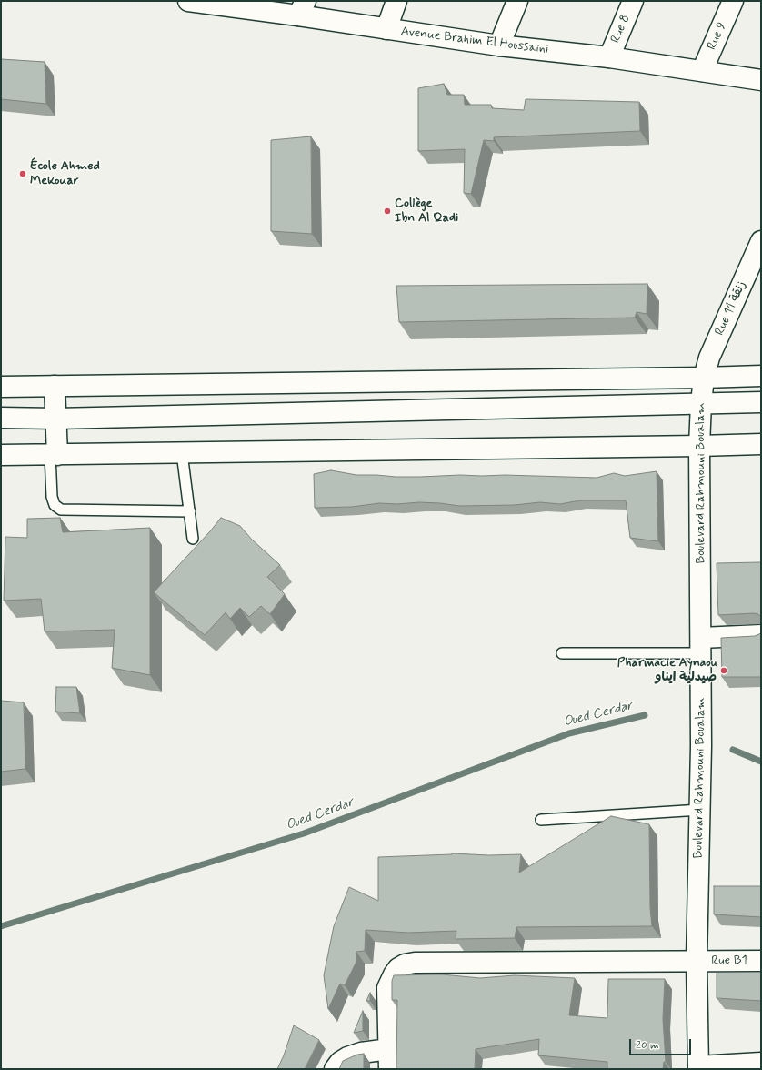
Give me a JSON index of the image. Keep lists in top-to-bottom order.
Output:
{
  "streets": {
    "street": [
      "Rue 8",
      "Rue 9",
      "Avenue Brahim El Houssaini",
      "Rue 11 زنقة",
      "Boulevard Rahmouni Boualam",
      "Rue B1"
    ]
  },
  "crossings": [
    ["Rue 8", "Avenue Brahim El Houssaini"],
    ["Rue 9", "Avenue Brahim El Houssaini"],
    ["Rue 11 زنقة", "Boulevard Rahmouni Boualam"],
    ["Boulevard Rahmouni Boualam", "Rue B1"]
  ],
  "water": ["Oued Cerdar"],
  "places": ["École Ahmed Mekouar", "Collège Ibn Al Qadi", "Pharmacie Aynaou صيدلية ايناو"],
  "scale_bar": "20 m"
}
